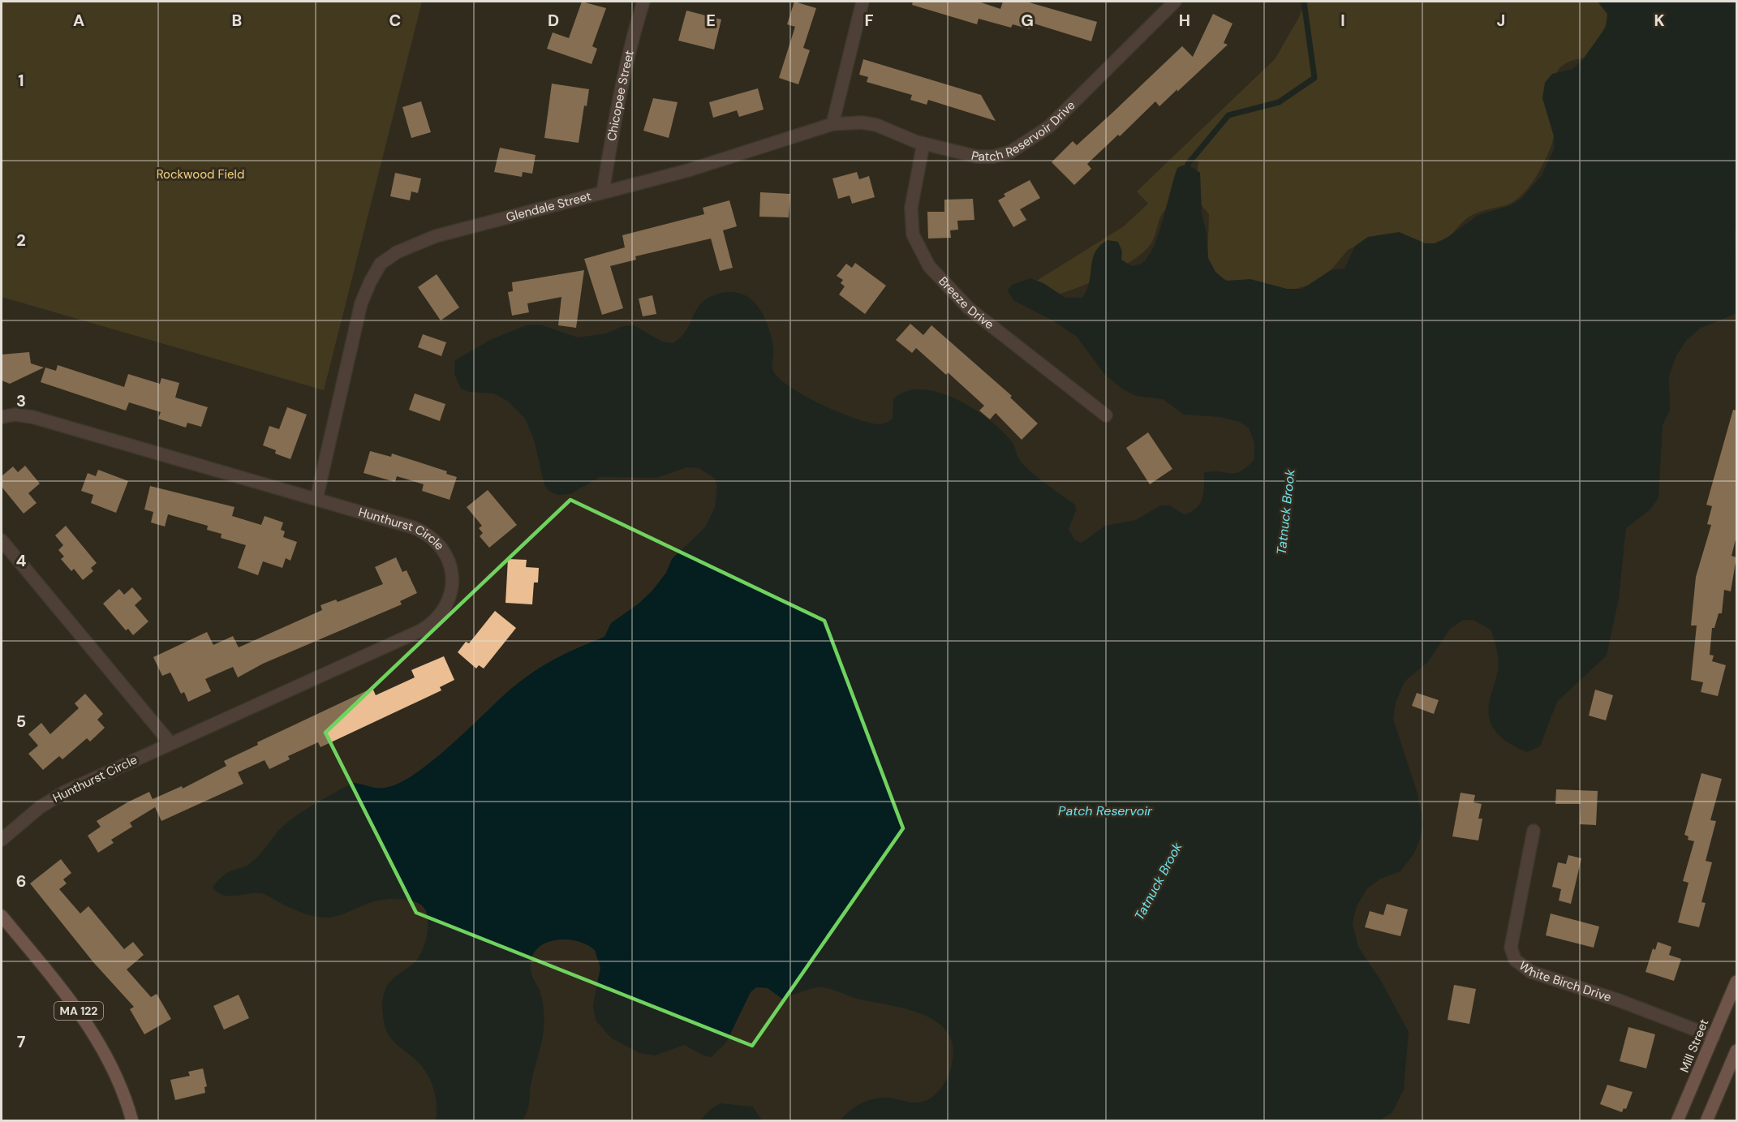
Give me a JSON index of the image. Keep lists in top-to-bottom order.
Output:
{
  "streets": {
    "main road": ["MA 122", "Mill Street"],
    "street": [
      "Chicopee Street",
      "Patch Reservoir Drive",
      "Glendale Street",
      "Breeze Drive",
      "Hunthurst Circle",
      "White Birch Drive"
    ]
  },
  "crossings": [
    ["Chicopee Street", "Glendale Street"],
    ["Patch Reservoir Drive", "Glendale Street"],
    ["Patch Reservoir Drive", "Breeze Drive"],
    ["Glendale Street", "Hunthurst Circle"],
    ["White Birch Drive", "Mill Street"]
  ],
  "water": ["Tatnuck Brook", "Patch Reservoir"],
  "parks": ["Rockwood Field"],
  "grid": {
    "columns": [
      "A",
      "B",
      "C",
      "D",
      "E",
      "F",
      "G",
      "H",
      "I",
      "J",
      "K"
    ],
    "rows": [
      "1",
      "2",
      "3",
      "4",
      "5",
      "6",
      "7"
    ]
  }
}
